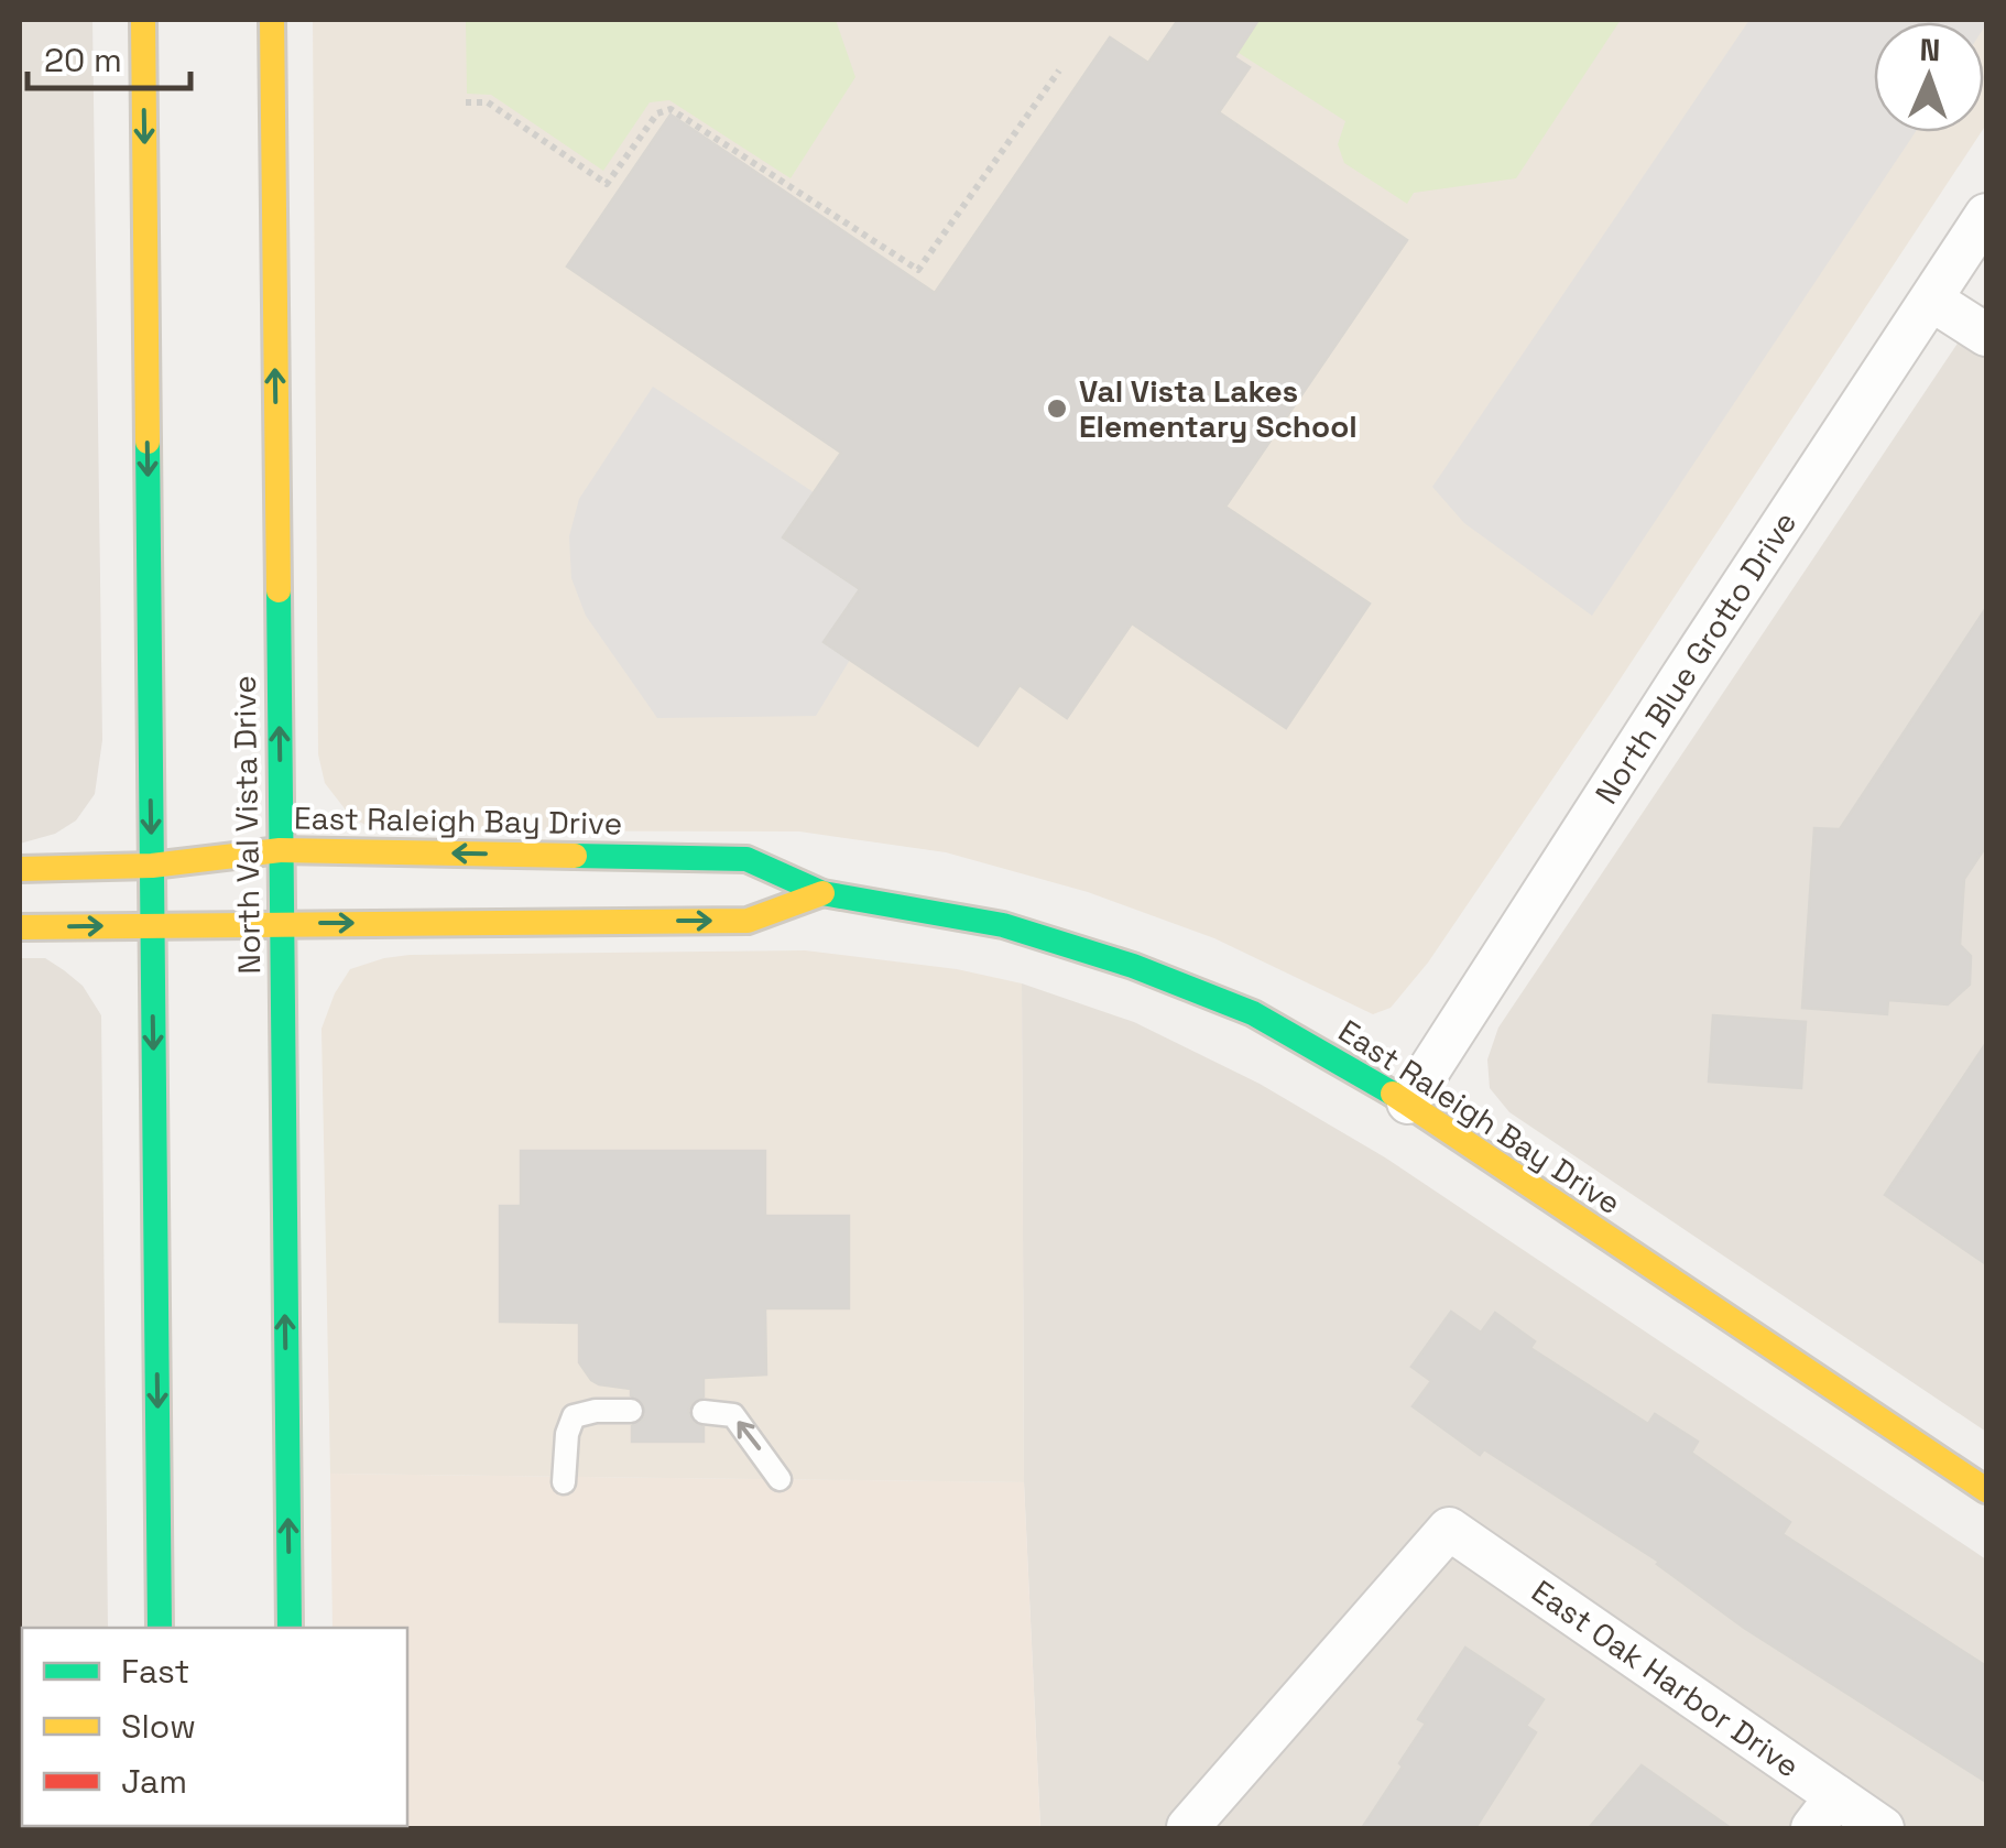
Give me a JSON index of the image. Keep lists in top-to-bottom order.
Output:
{
  "streets": {
    "main road": ["East Raleigh Bay Drive", "North Val Vista Drive"],
    "street": ["North Blue Grotto Drive", "East Oak Harbor Drive"]
  },
  "crossings": [
    ["North Blue Grotto Drive", "East Raleigh Bay Drive"],
    ["East Raleigh Bay Drive", "North Val Vista Drive"]
  ],
  "places": ["Val Vista Lakes Elementary School"],
  "legend": ["Fast", "Slow", "Jam"],
  "scale_bar": "20 m",
  "north": "top"
}
